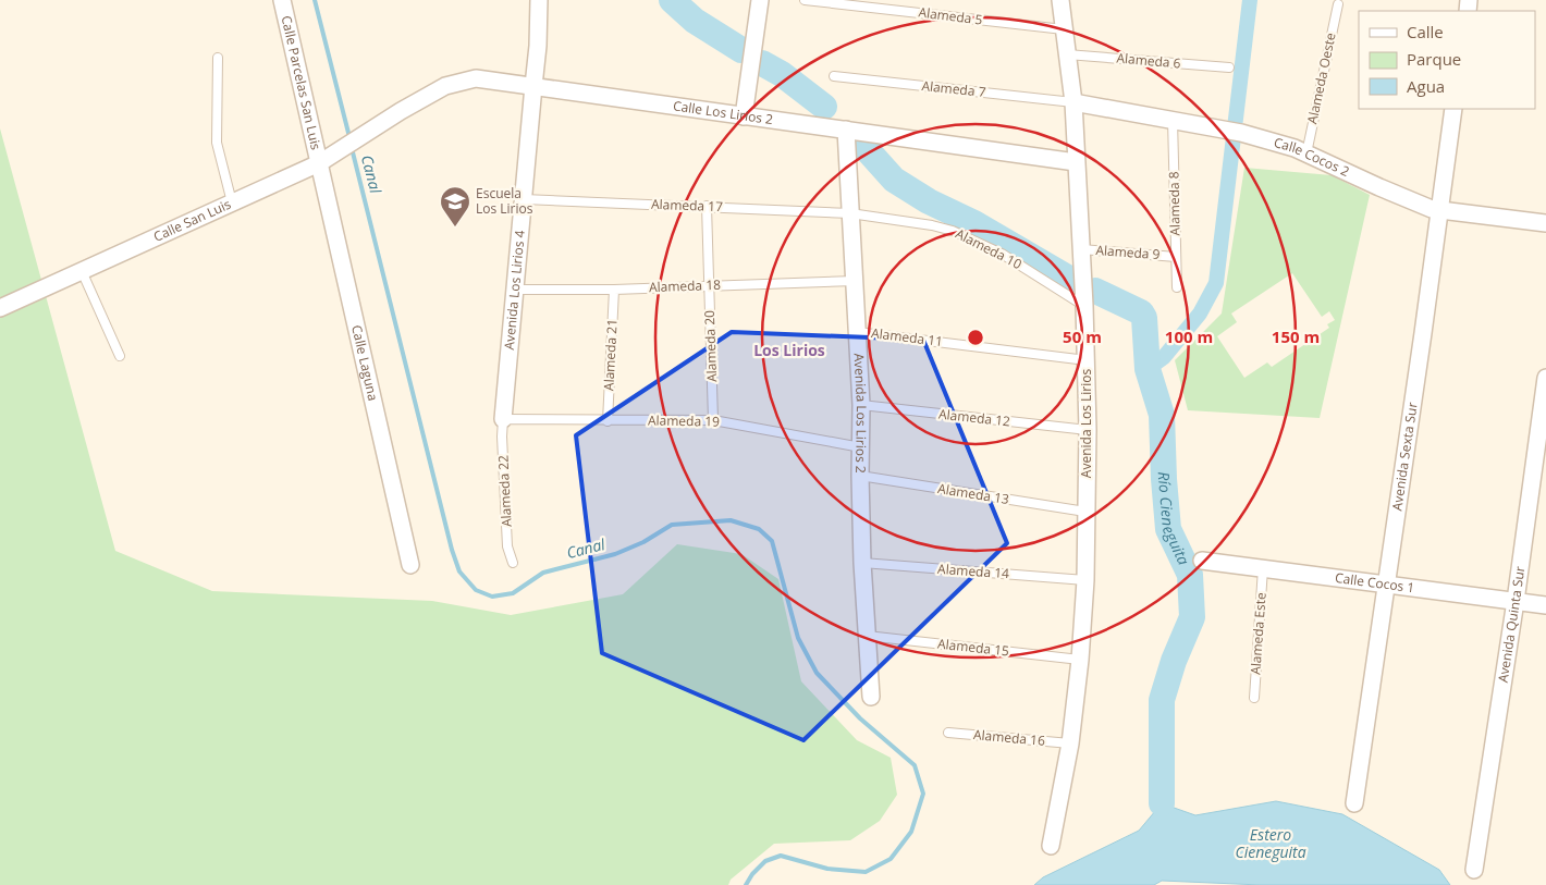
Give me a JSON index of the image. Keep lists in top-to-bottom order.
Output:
{
  "streets": {
    "street": [
      "Calle Parcelas San Luis",
      "Calle Los Lirios 2",
      "Calle Cocos 2",
      "Calle San Luis",
      "Avenida Los Lirios 4",
      "Calle Laguna",
      "Avenida Los Lirios 2",
      "Avenida Los Lirios",
      "Avenida Sexta Sur",
      "Calle Cocos 1",
      "Avenida Quinta Sur"
    ],
    "lane": [
      "Alameda 5",
      "Alameda 6",
      "Alameda Oeste",
      "Alameda 7",
      "Alameda 8",
      "Alameda 17",
      "Alameda 10",
      "Alameda 9",
      "Alameda 18",
      "Alameda 11",
      "Alameda 20",
      "Alameda 21",
      "Alameda 12",
      "Alameda 19",
      "Alameda 22",
      "Alameda 13",
      "Alameda 14",
      "Alameda Este",
      "Alameda 15",
      "Alameda 16"
    ]
  },
  "crossings": [
    ["Alameda 5", "Avenida Los Lirios"],
    ["Alameda 6", "Avenida Los Lirios"],
    ["Alameda Oeste", "Calle Cocos 2"],
    ["Calle Parcelas San Luis", "Calle San Luis"],
    ["Calle Parcelas San Luis", "Calle Laguna"],
    ["Alameda 7", "Calle Cocos 2"],
    ["Alameda 7", "Avenida Los Lirios"],
    ["Calle Los Lirios 2", "Calle San Luis"],
    ["Calle Los Lirios 2", "Avenida Los Lirios 4"],
    ["Calle Los Lirios 2", "Avenida Los Lirios 2"],
    ["Calle Los Lirios 2", "Avenida Los Lirios"],
    ["Calle Cocos 2", "Alameda 8"],
    ["Calle Cocos 2", "Avenida Los Lirios"],
    ["Calle Cocos 2", "Avenida Sexta Sur"],
    ["Alameda 8", "Alameda 9"],
    ["Alameda 17", "Alameda 10"],
    ["Alameda 17", "Avenida Los Lirios 4"],
    ["Alameda 17", "Alameda 20"],
    ["Alameda 17", "Avenida Los Lirios 2"],
    ["Calle San Luis", "Calle Laguna"],
    ["Alameda 10", "Avenida Los Lirios 2"],
    ["Alameda 10", "Avenida Los Lirios"],
    ["Alameda 9", "Avenida Los Lirios"],
    ["Alameda 18", "Avenida Los Lirios 4"],
    ["Alameda 18", "Alameda 20"],
    ["Alameda 18", "Alameda 21"],
    ["Alameda 18", "Avenida Los Lirios 2"],
    ["Avenida Los Lirios 4", "Alameda 19"],
    ["Avenida Los Lirios 4", "Alameda 22"],
    ["Alameda 11", "Avenida Los Lirios 2"],
    ["Alameda 11", "Avenida Los Lirios"],
    ["Alameda 20", "Alameda 19"],
    ["Alameda 21", "Alameda 19"],
    ["Avenida Los Lirios 2", "Alameda 12"],
    ["Avenida Los Lirios 2", "Alameda 19"],
    ["Avenida Los Lirios 2", "Alameda 13"],
    ["Avenida Los Lirios 2", "Alameda 14"],
    ["Avenida Los Lirios 2", "Alameda 15"],
    ["Alameda 12", "Avenida Los Lirios"],
    ["Alameda 19", "Alameda 22"],
    ["Avenida Los Lirios", "Alameda 13"],
    ["Avenida Los Lirios", "Alameda 14"],
    ["Avenida Los Lirios", "Alameda 15"],
    ["Avenida Los Lirios", "Alameda 16"],
    ["Avenida Sexta Sur", "Calle Cocos 1"],
    ["Calle Cocos 1", "Avenida Quinta Sur"],
    ["Calle Cocos 1", "Alameda Este"]
  ],
  "districts": ["Los Lirios"],
  "water": ["Canal", "Río Cieneguita", "Estero Cieneguita"],
  "places": {
    "school or university": ["Escuela Los Lirios"]
  },
  "legend": ["Calle", "Parque", "Agua"],
  "rings": ["50 m", "100 m", "150 m"]
}
